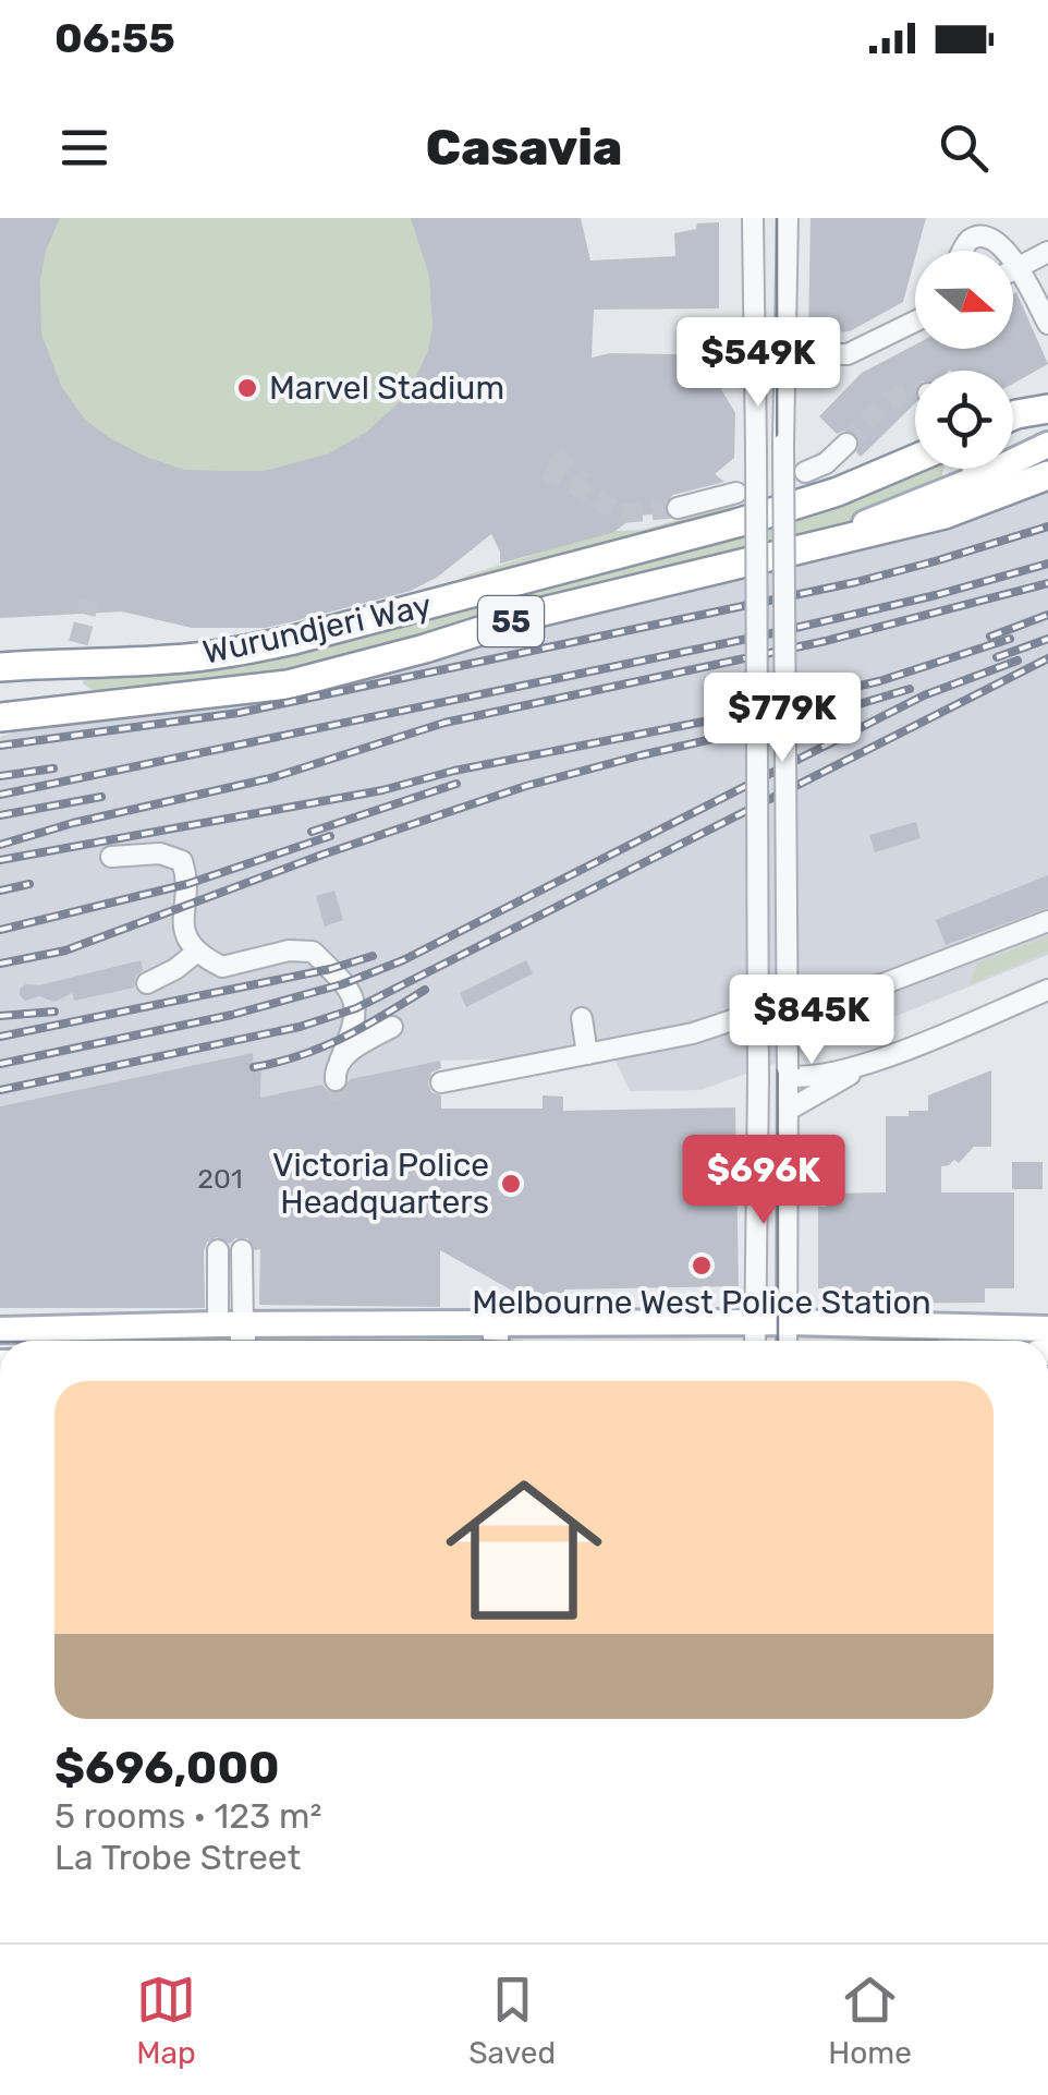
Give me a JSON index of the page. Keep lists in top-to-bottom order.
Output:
{
  "streets": {
    "highway": ["55", "Wurundjeri Way"]
  },
  "places": ["Marvel Stadium", "Victoria Police Headquarters", "Melbourne West Police Station"],
  "house_numbers": ["201"],
  "north": "right",
  "page": {
    "status": "06:55",
    "header": "Casavia",
    "price": [
      "$549K",
      "$779K",
      "$845K",
      "$696K"
    ],
    "list": [
      {
        "name": "$696,000",
        "note": "5 rooms · 123 m² · La Trobe Street"
      }
    ],
    "tabs": ["Map", "Saved", "Home"]
  }
}
